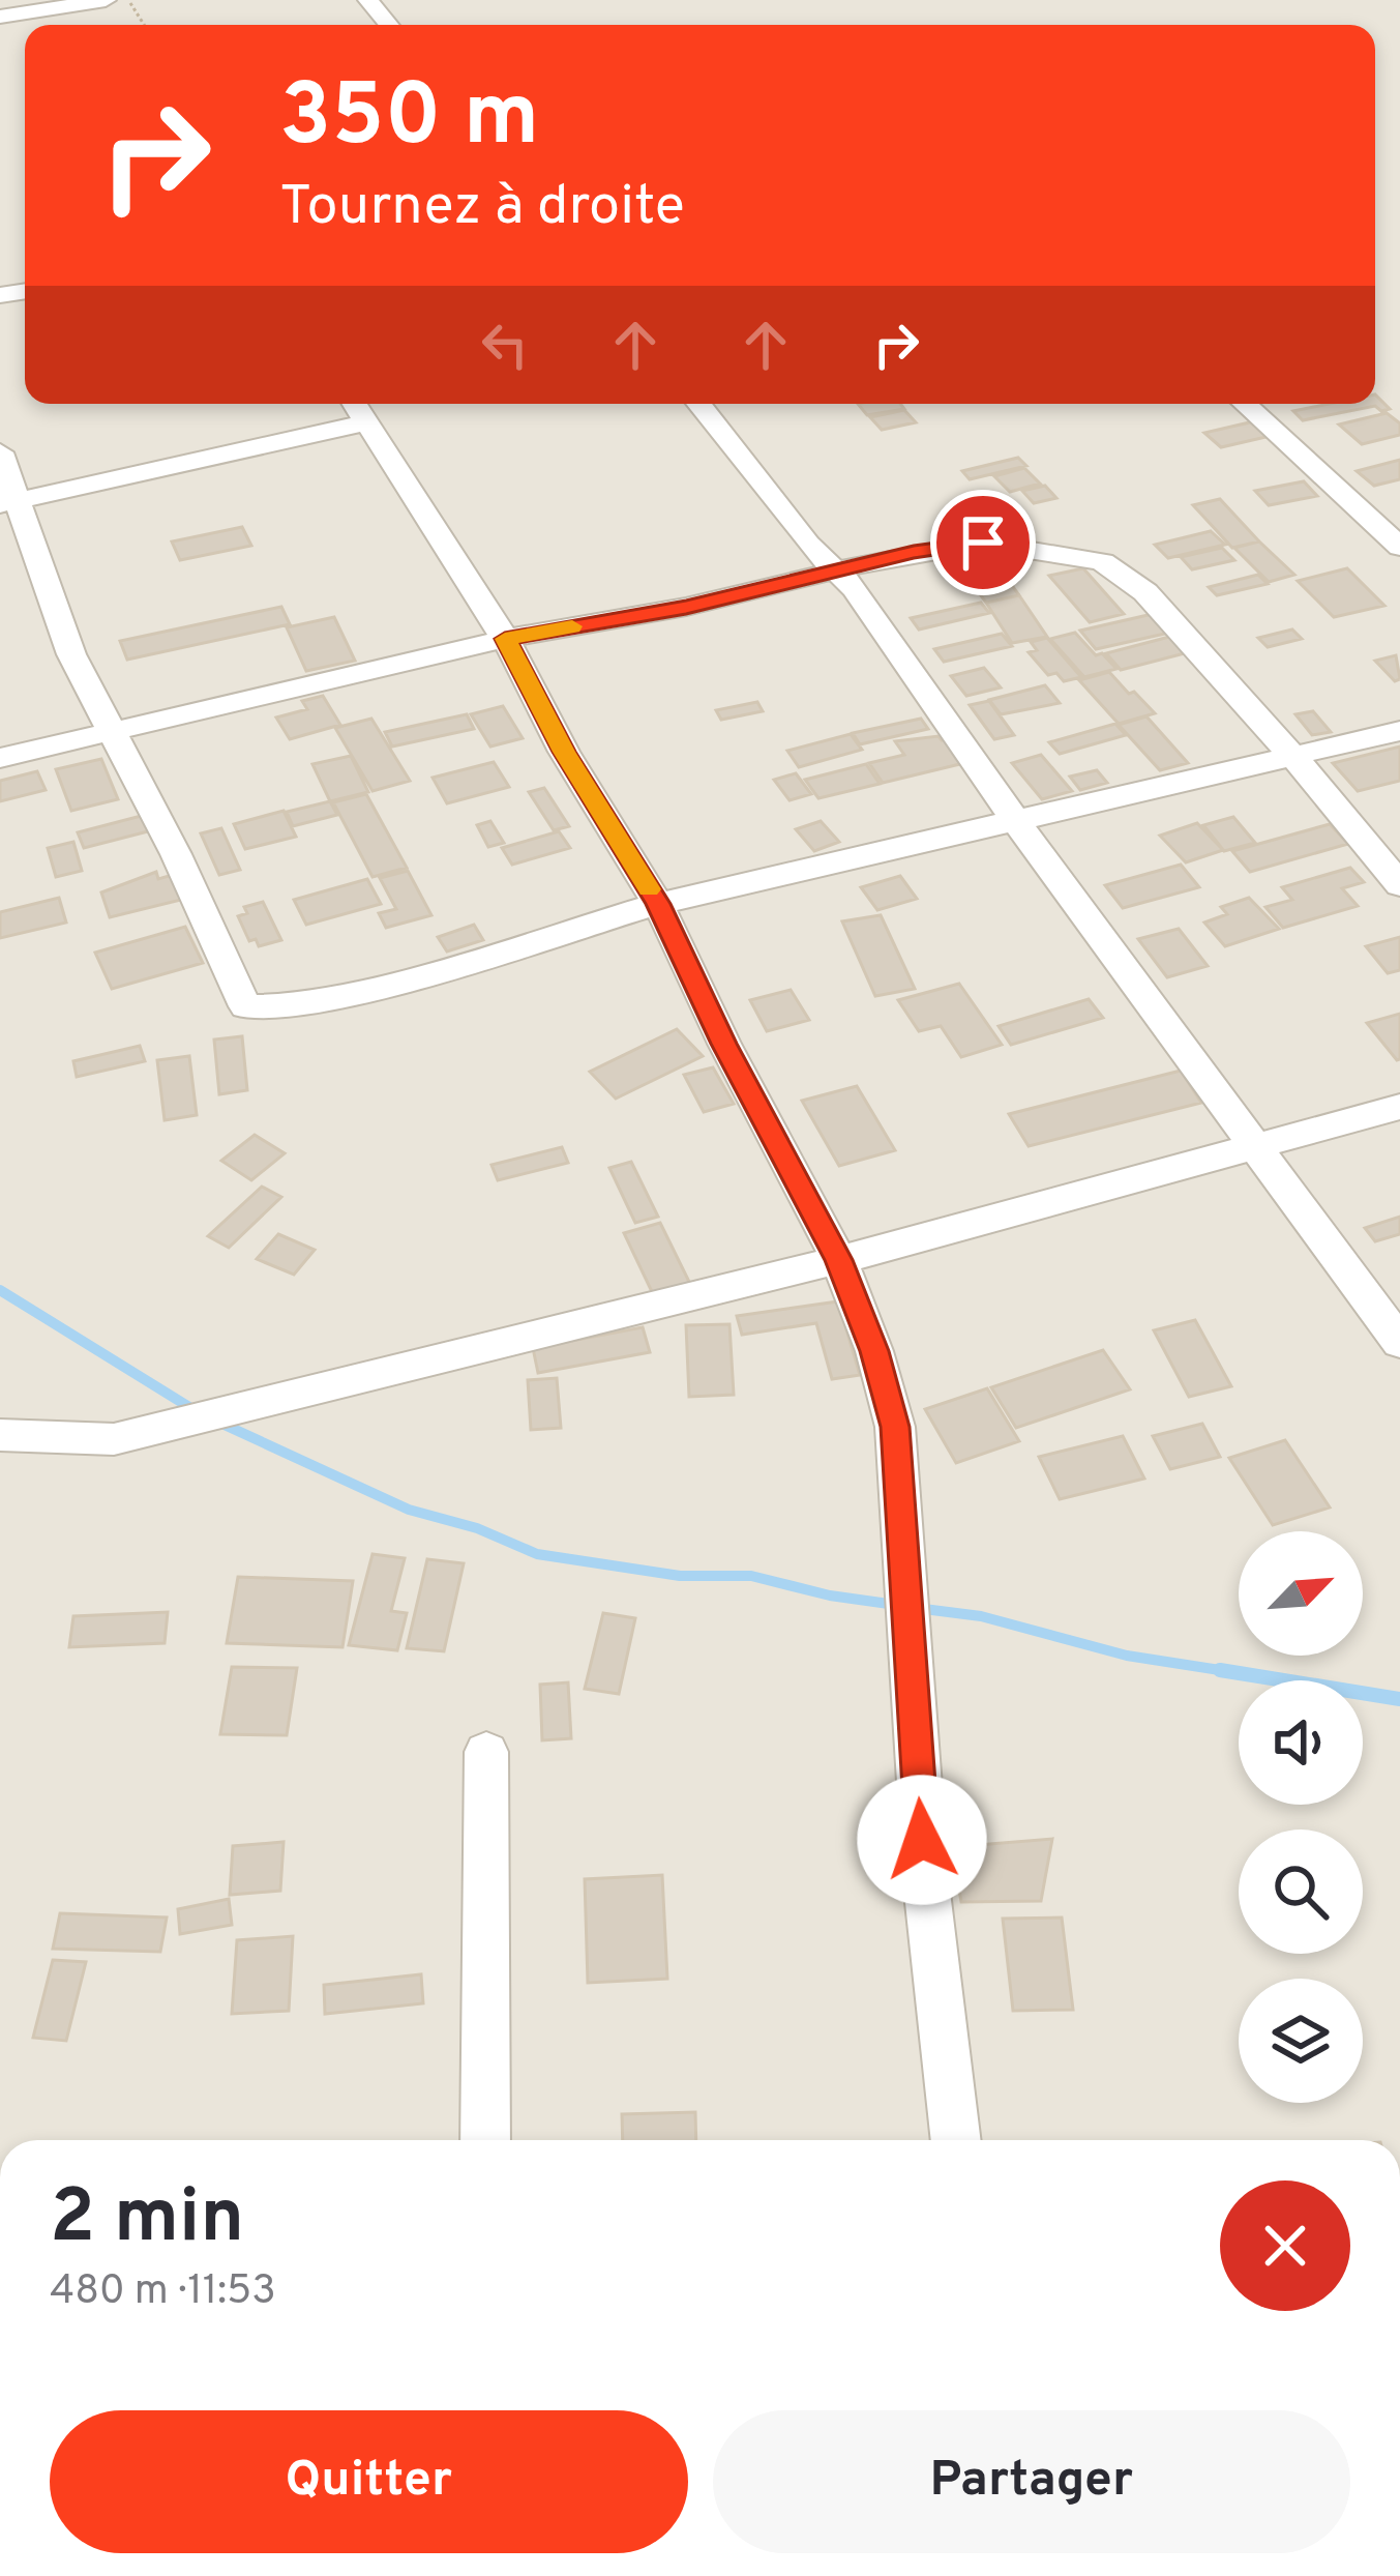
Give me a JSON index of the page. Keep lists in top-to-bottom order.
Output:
{
  "north": "top right",
  "page": {
    "turn": ["350 m", "Tournez à droite"],
    "heading": ["2 min", "480 m · 11:53"],
    "buttons": ["Quitter", "Partager"]
  }
}
